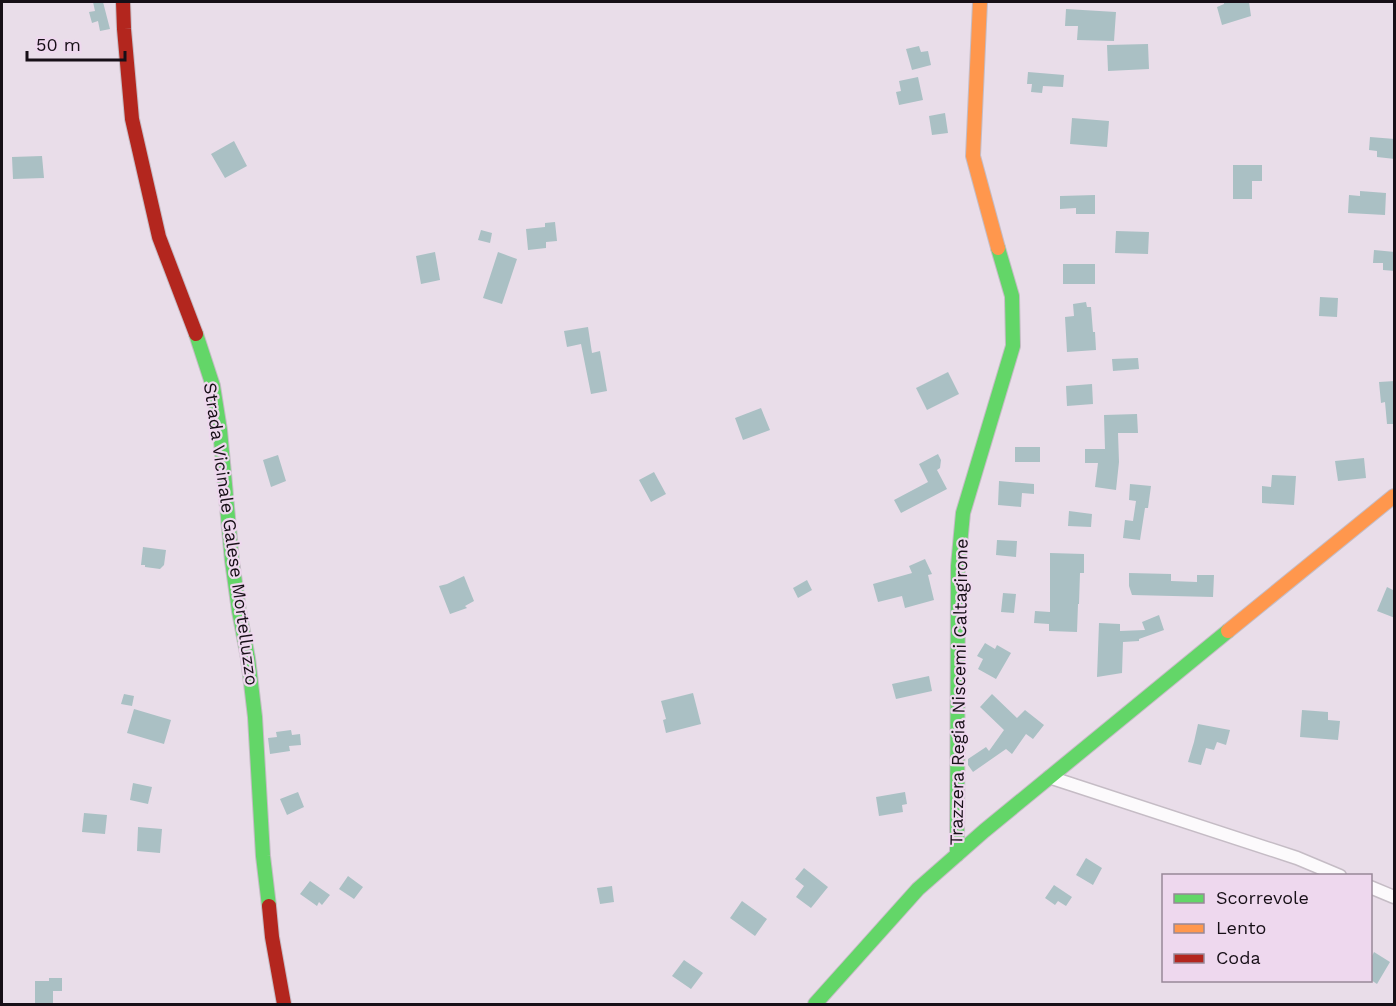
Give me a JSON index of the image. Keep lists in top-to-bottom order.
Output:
{
  "streets": {
    "street": ["Strada Vicinale Galese Mortelluzzo", "Trazzera Regia Niscemi Caltagirone"]
  },
  "legend": ["Scorrevole", "Lento", "Coda"],
  "scale_bar": "50 m"
}
